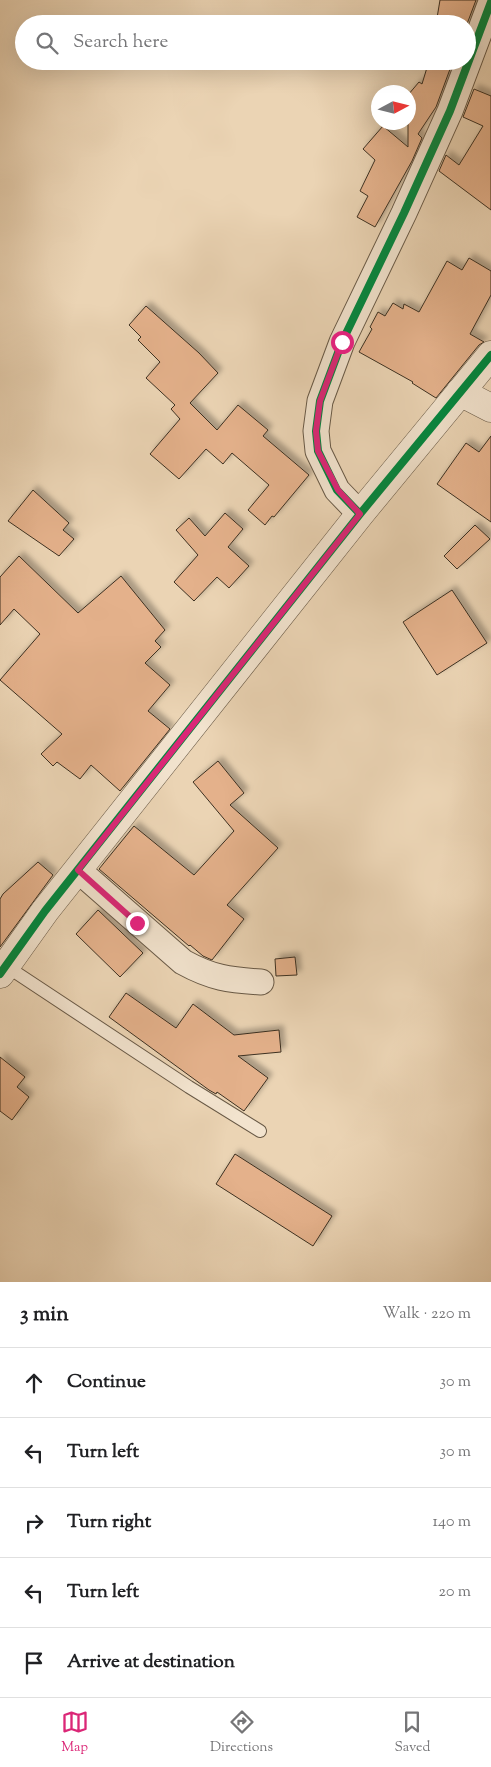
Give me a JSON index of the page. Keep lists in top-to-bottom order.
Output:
{
  "north": "right",
  "page": {
    "search": "Search here",
    "heading": ["3 min", "Walk · 220 m"],
    "list": [
      ["Continue", "30 m"],
      ["Turn left", "30 m"],
      ["Turn right", "140 m"],
      ["Turn left", "20 m"],
      "Arrive at destination"
    ],
    "nav": ["Map", "Directions", "Saved"]
  }
}
